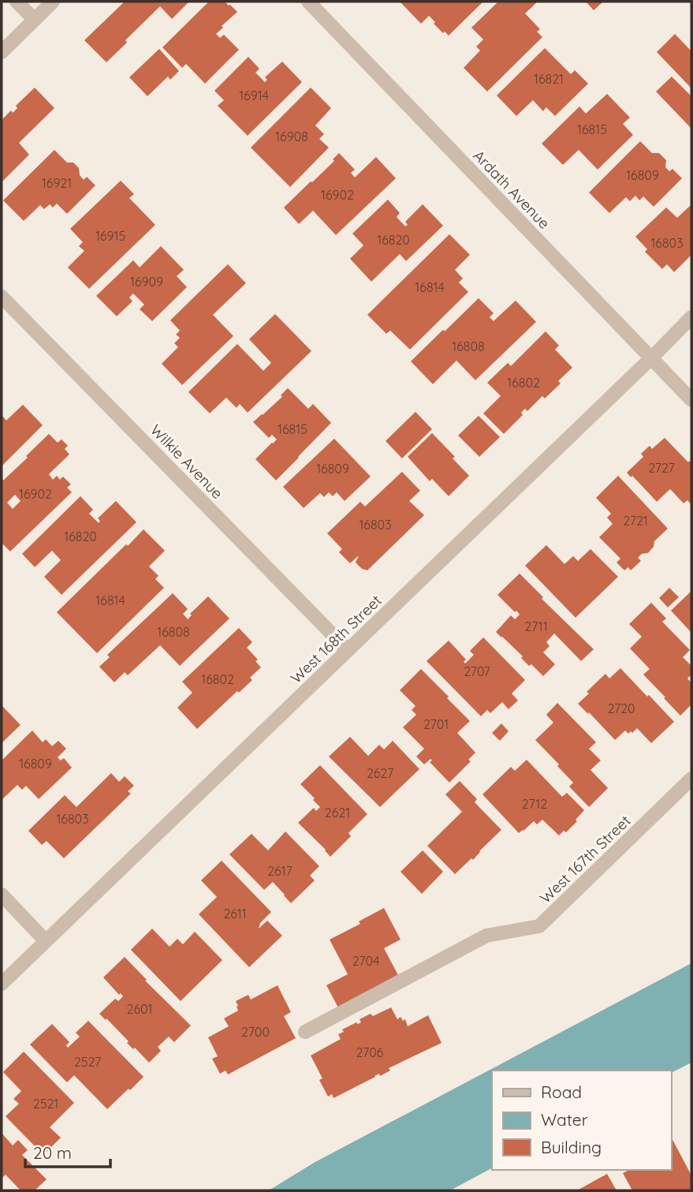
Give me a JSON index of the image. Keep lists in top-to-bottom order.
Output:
{
  "streets": {
    "street": [
      "Ardath Avenue",
      "Wilkie Avenue",
      "West 168th Street",
      "West 167th Street"
    ]
  },
  "crossings": [
    ["Ardath Avenue", "West 168th Street"],
    ["Wilkie Avenue", "West 168th Street"]
  ],
  "house_numbers": [
    "16821",
    "16914",
    "16815",
    "16908",
    "16809",
    "16921",
    "16902",
    "16915",
    "16820",
    "16803",
    "16909",
    "16814",
    "16808",
    "16802",
    "16815",
    "2727",
    "16809",
    "16902",
    "2721",
    "16803",
    "16820",
    "16814",
    "2711",
    "16808",
    "2707",
    "16802",
    "2720",
    "2701",
    "16809",
    "2627",
    "2712",
    "2621",
    "16803",
    "2617",
    "2611",
    "2704",
    "2601",
    "2700",
    "2706",
    "2527",
    "2521"
  ],
  "legend": ["Road", "Water", "Building"],
  "scale_bar": "20 m"
}
